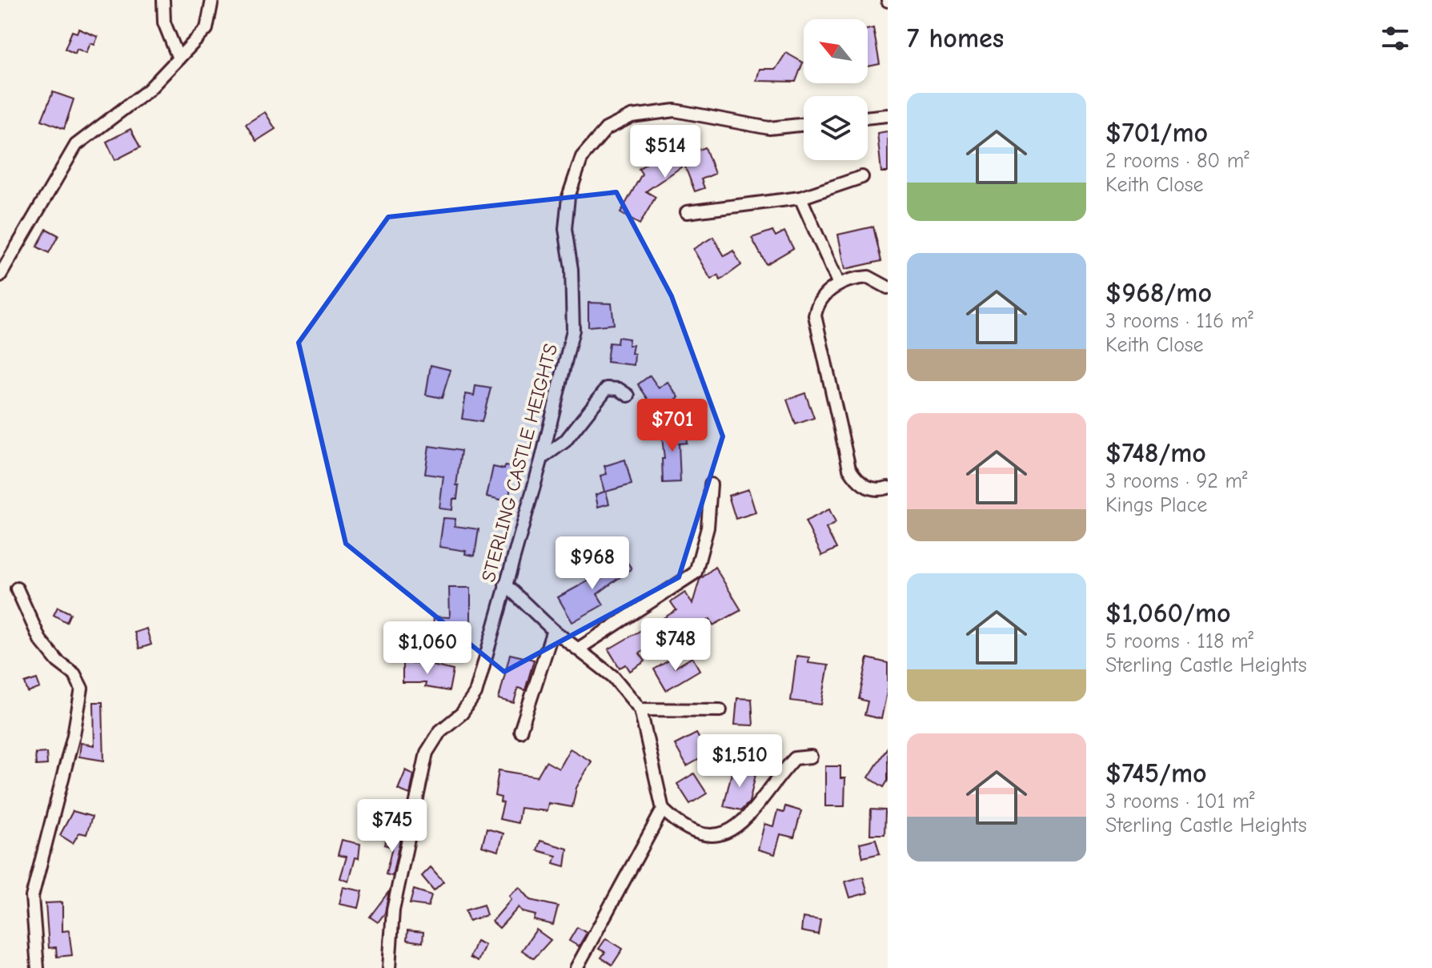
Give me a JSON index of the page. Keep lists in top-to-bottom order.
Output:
{
  "streets": {
    "street": ["STERLING CASTLE HEIGHTS"]
  },
  "north": "top left",
  "page": {
    "heading": "7 homes",
    "list": [
      {
        "name": "$701/mo",
        "note": "2 rooms · 80 m² · Keith Close"
      },
      {
        "name": "$968/mo",
        "note": "3 rooms · 116 m² · Keith Close"
      },
      {
        "name": "$748/mo",
        "note": "3 rooms · 92 m² · Kings Place"
      },
      {
        "name": "$1,060/mo",
        "note": "5 rooms · 118 m² · Sterling Castle Heights"
      },
      {
        "name": "$745/mo",
        "note": "3 rooms · 101 m² · Sterling Castle Heights"
      }
    ],
    "price": [
      "$514",
      "$701",
      "$968",
      "$748",
      "$1,060",
      "$1,510",
      "$745"
    ]
  }
}
